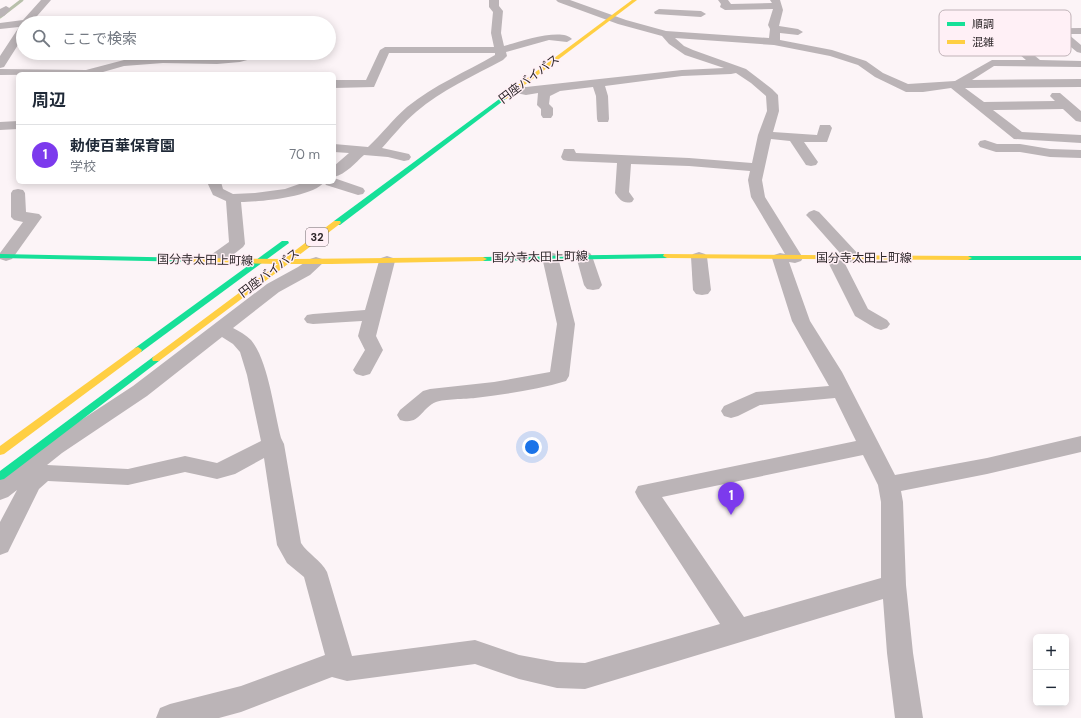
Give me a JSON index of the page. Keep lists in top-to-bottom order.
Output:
{
  "streets": {
    "main road": ["円座バイパス", "32", "国分寺太田上町線"]
  },
  "crossings": [
    ["円座バイパス", "国分寺太田上町線"]
  ],
  "legend": ["順調", "混雑"],
  "page": {
    "search": "ここで検索",
    "heading": "周辺",
    "list": [
      {
        "mark": "1",
        "name": "勅使百華保育園",
        "note": "学校",
        "value": "70 m"
      }
    ],
    "pins": "1",
    "map_buttons": ["+", "−"]
  }
}
